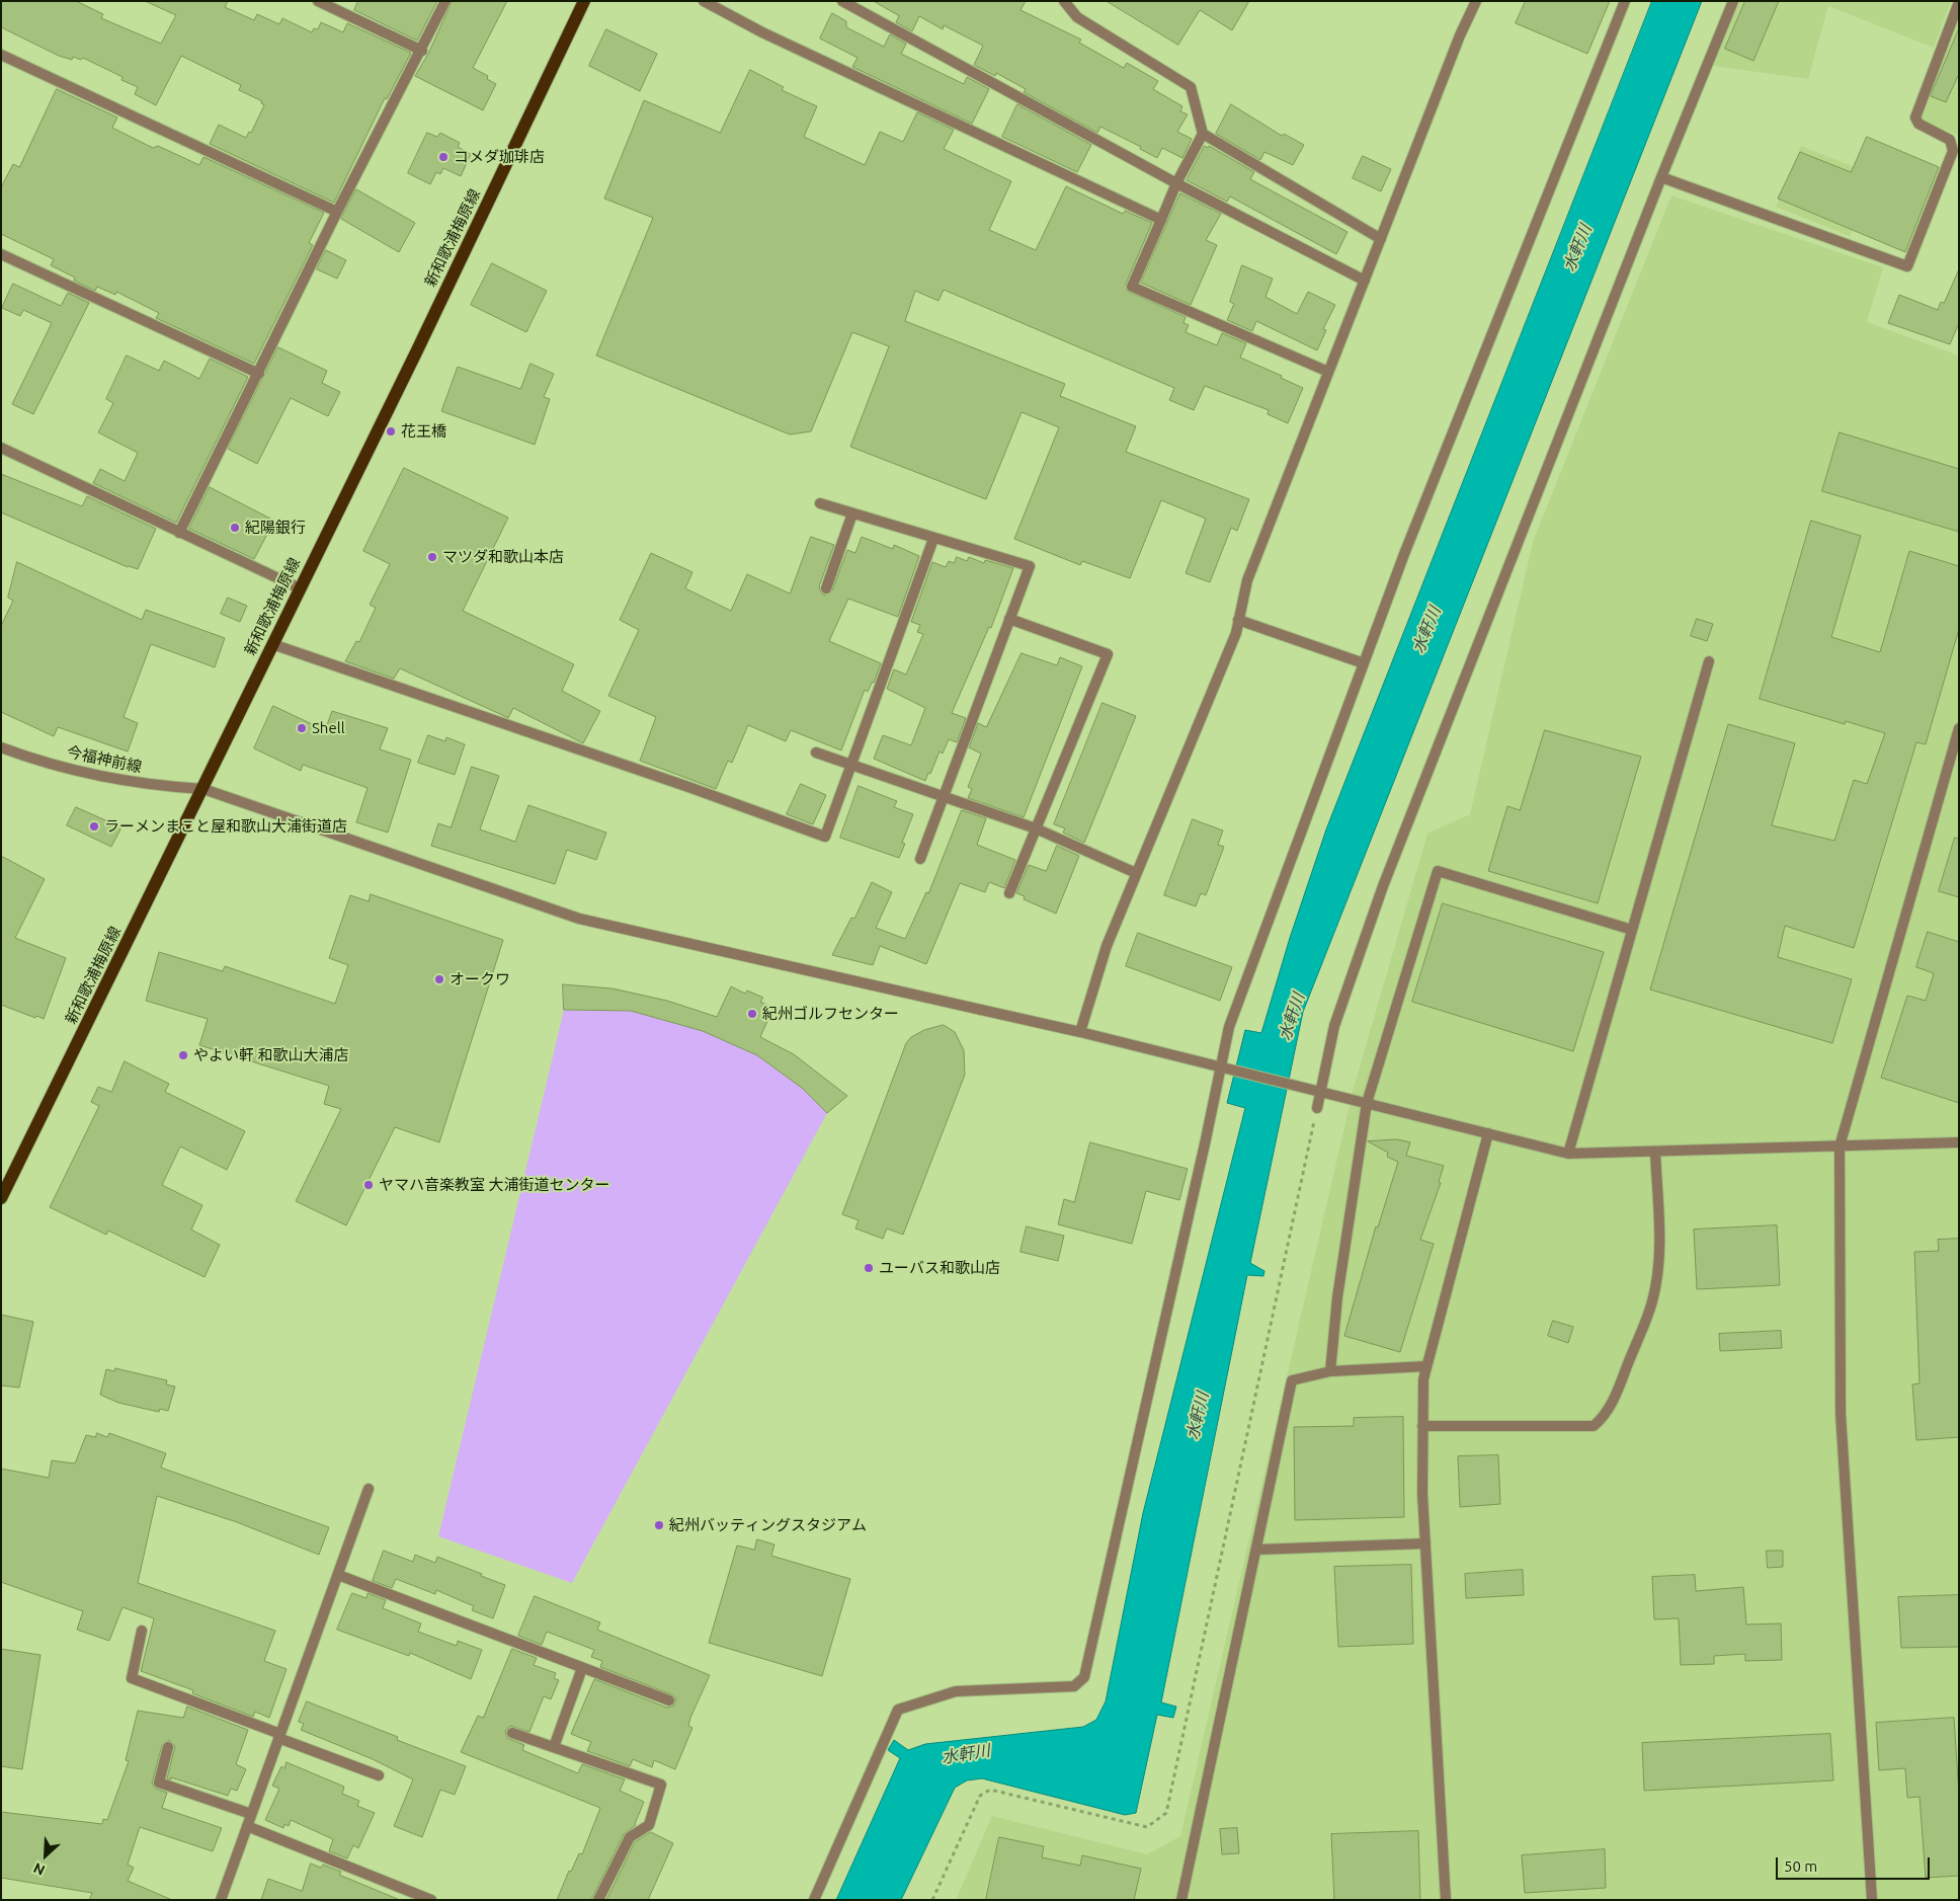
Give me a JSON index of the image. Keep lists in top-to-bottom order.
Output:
{
  "streets": {
    "main road": ["新和歌浦梅原線"],
    "street": ["今福神前線"]
  },
  "crossings": [
    ["新和歌浦梅原線", "今福神前線"]
  ],
  "water": ["水軒川"],
  "places": [
    "コメダ珈琲店",
    "花王橋",
    "紀陽銀行",
    "マツダ和歌山本店",
    "Shell",
    "ラーメンまこと屋和歌山大浦街道店",
    "オークワ",
    "紀州ゴルフセンター",
    "やよい軒 和歌山大浦店",
    "ヤマハ音楽教室 大浦街道センター",
    "ユーバス和歌山店",
    "紀州バッティングスタジアム"
  ],
  "scale_bar": "50 m",
  "north": "bottom left"
}
